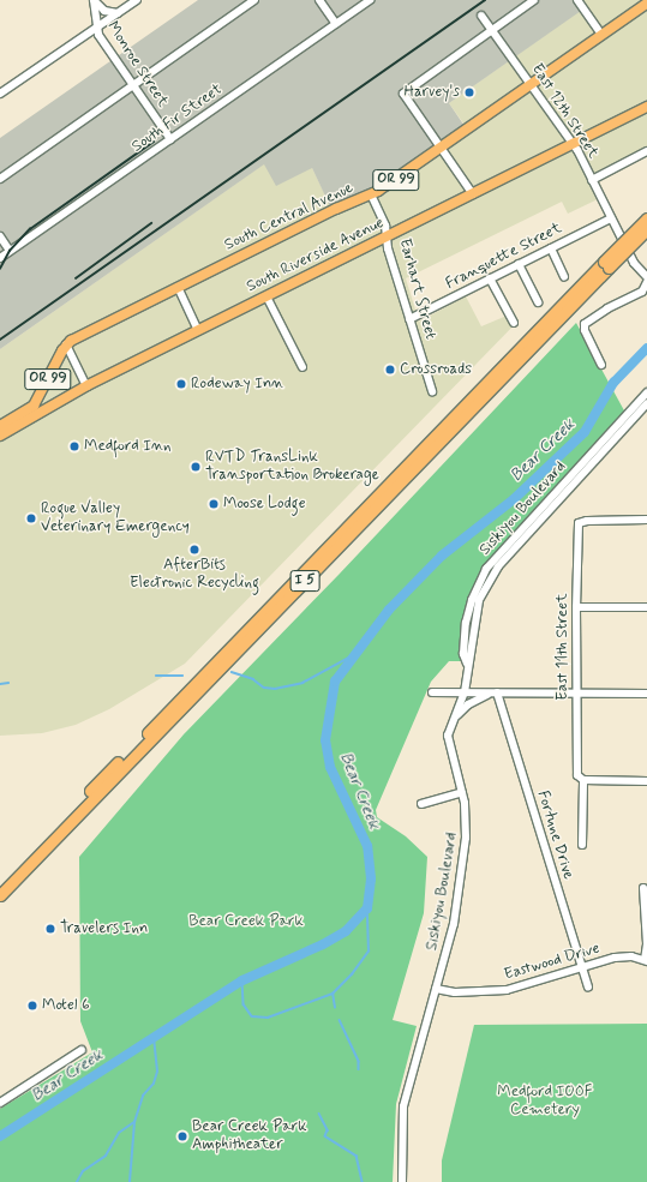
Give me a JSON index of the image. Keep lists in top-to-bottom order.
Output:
{
  "streets": {
    "highway": ["I 5"],
    "main road": ["OR 99", "South Central Avenue", "South Riverside Avenue"],
    "street": [
      "Monroe Street",
      "East 12th Street",
      "South Fir Street",
      "Franquette Street",
      "Earhart Street",
      "Siskiyou Boulevard",
      "East 11th Street",
      "Fortune Drive",
      "Eastwood Drive"
    ]
  },
  "crossings": [
    ["Monroe Street", "South Fir Street"],
    ["East 12th Street", "South Central Avenue"],
    ["East 12th Street", "South Riverside Avenue"],
    ["East 12th Street", "Franquette Street"],
    ["South Central Avenue", "Earhart Street"],
    ["South Riverside Avenue", "Earhart Street"],
    ["Franquette Street", "Earhart Street"],
    ["Siskiyou Boulevard", "Eastwood Drive"],
    ["Fortune Drive", "Eastwood Drive"]
  ],
  "water": ["Bear Creek"],
  "parks": ["Bear Creek Park", "Medford IOOF Cemetery"],
  "places": [
    "Harvey's",
    "Crossroads",
    "Rodeway Inn",
    "Medford Inn",
    "RVTD TransLink Transportation Brokerage",
    "Moose Lodge",
    "Rogue Valley Veterinary Emergency",
    "AfterBits Electronic Recycling",
    "Travelers Inn",
    "Motel 6",
    "Bear Creek Park Amphitheater"
  ]
}
